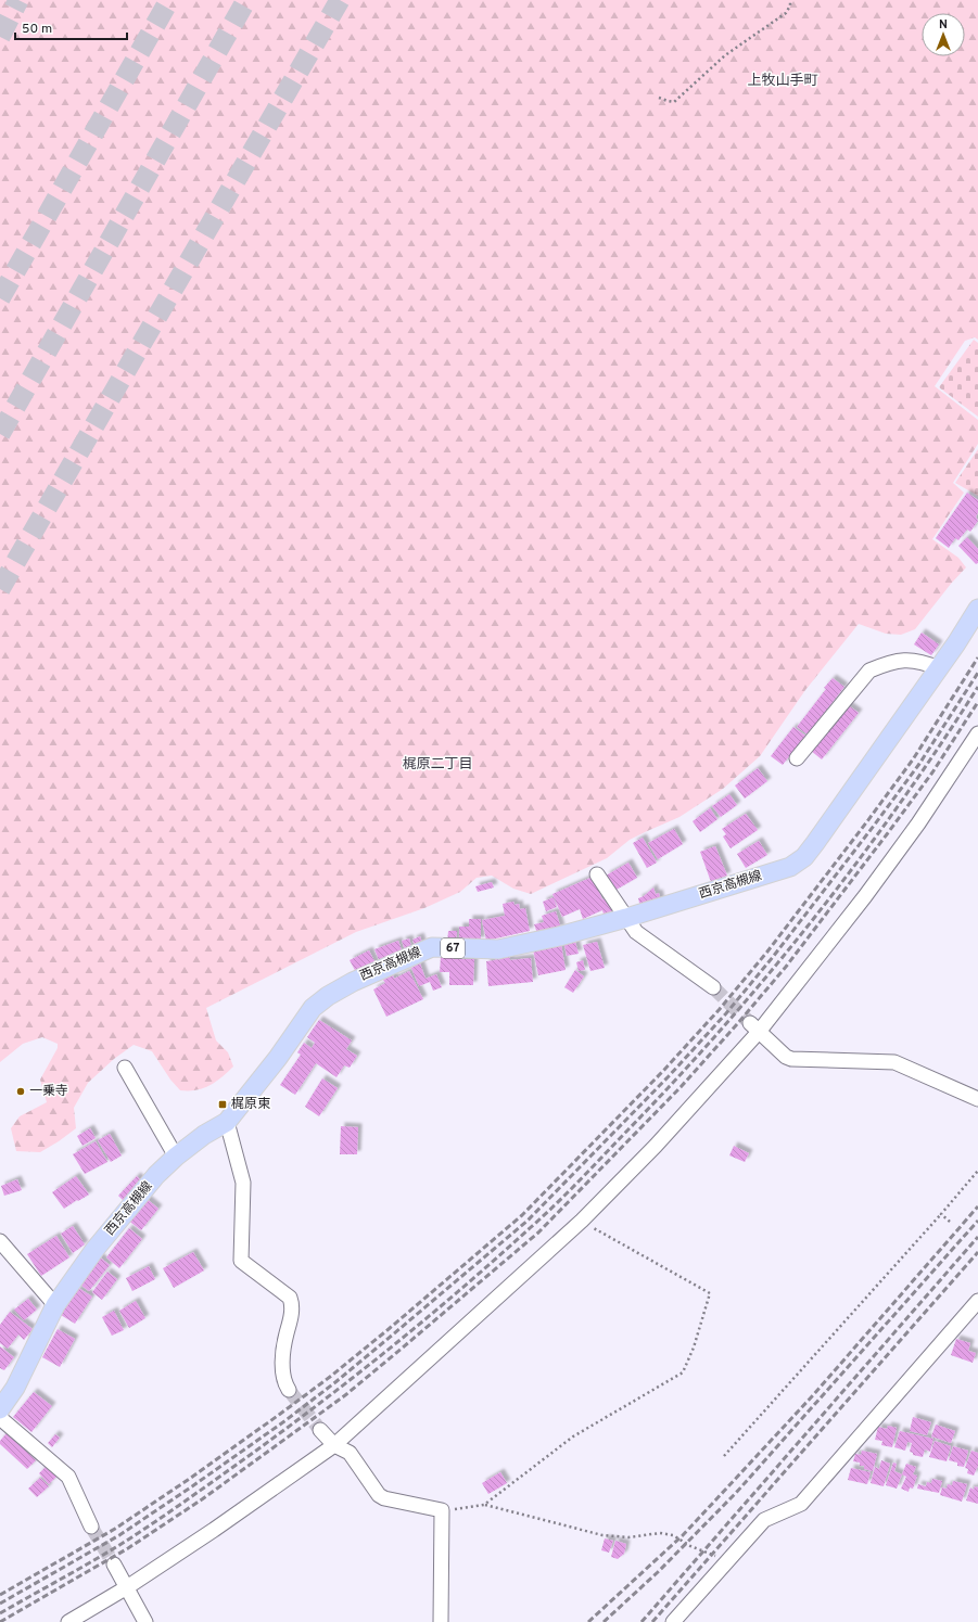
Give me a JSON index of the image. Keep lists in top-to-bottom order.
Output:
{
  "streets": {
    "main road": ["西京高槻線", "67"]
  },
  "districts": ["上牧山手町", "梶原二丁目"],
  "places": {
    "other": ["一乗寺"],
    "transit": ["梶原東"]
  },
  "scale_bar": "50 m",
  "north": "top"
}
